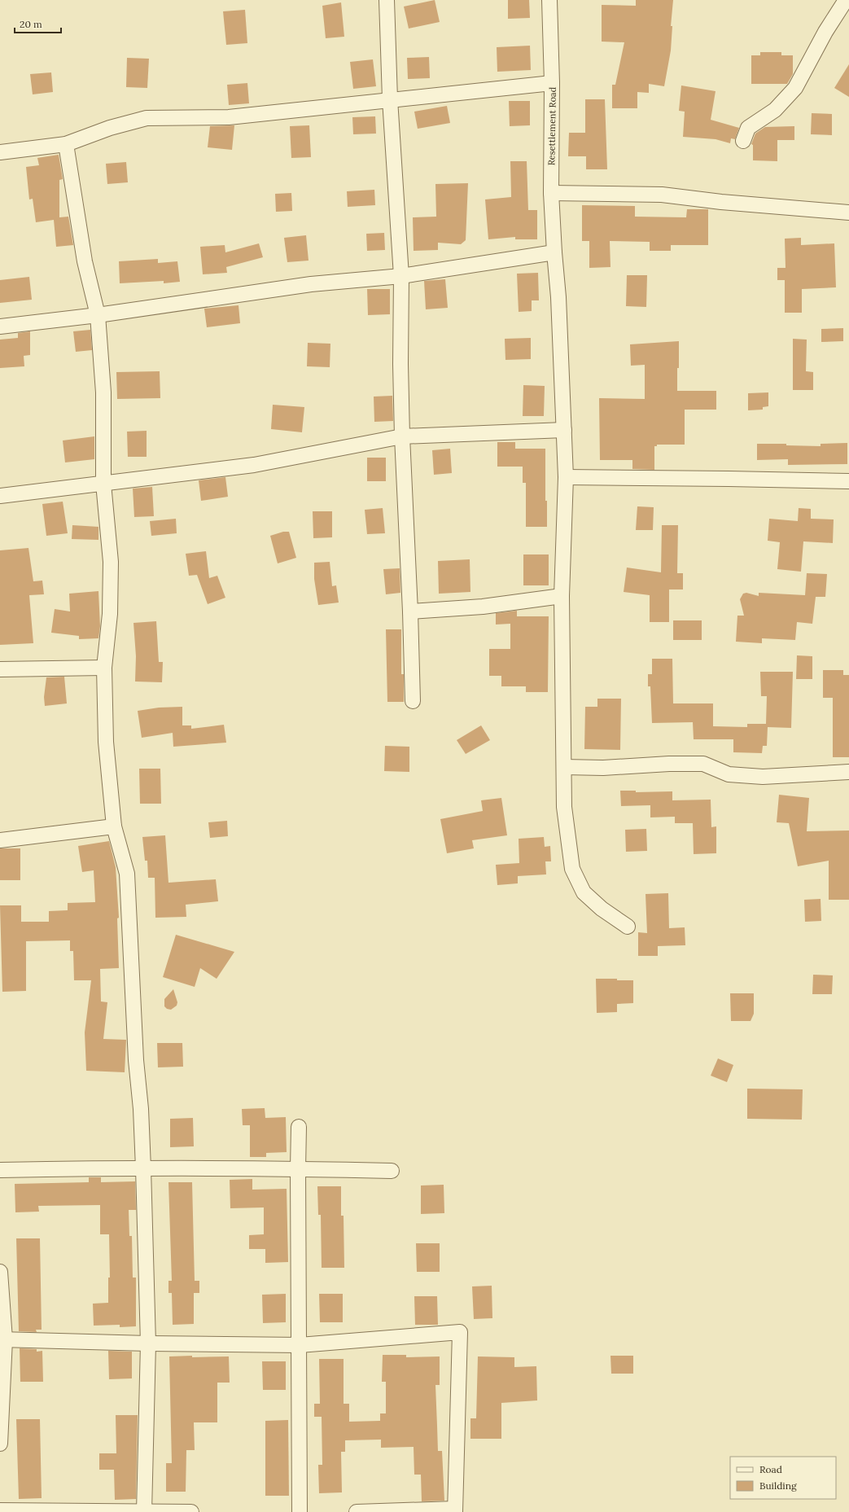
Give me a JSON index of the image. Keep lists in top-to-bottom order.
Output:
{
  "streets": {
    "street": ["Resettlement Road"]
  },
  "legend": ["Road", "Building"],
  "scale_bar": "20 m"
}
